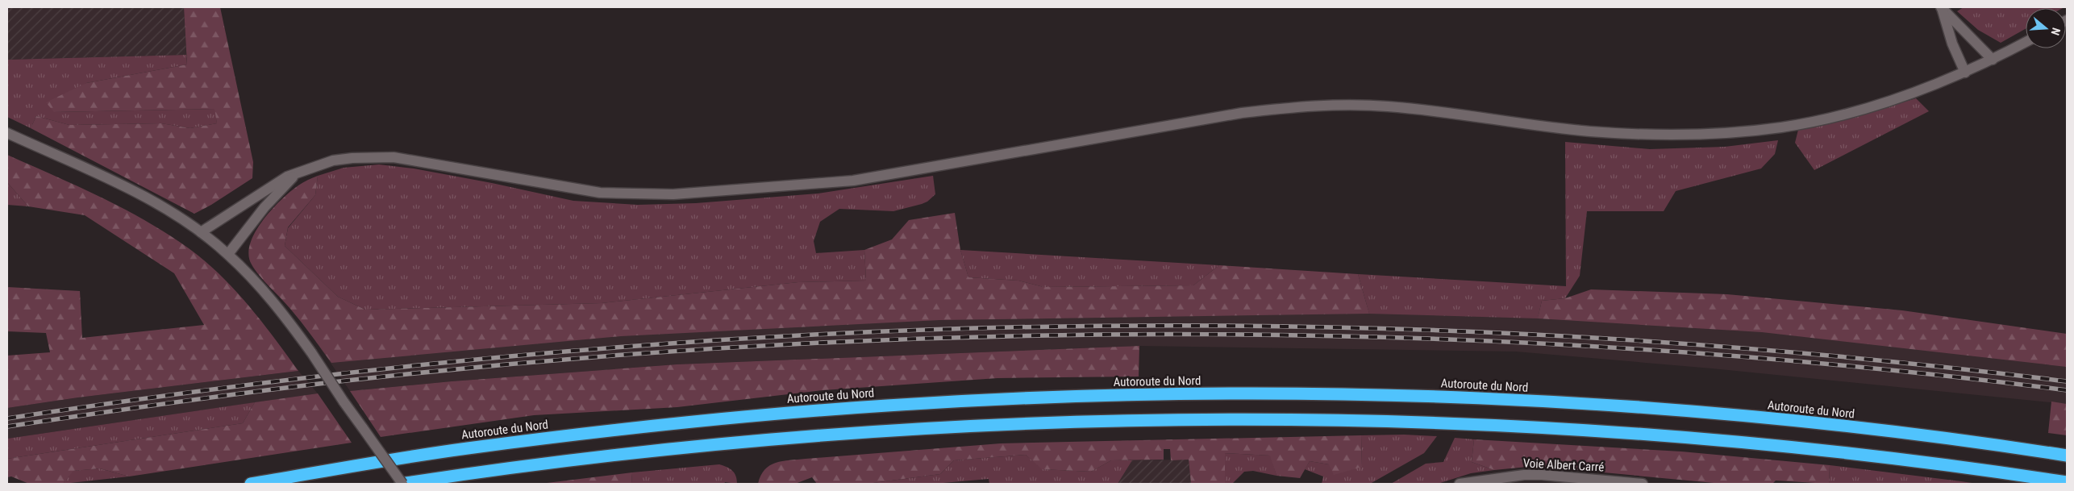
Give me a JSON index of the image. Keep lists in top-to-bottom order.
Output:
{
  "streets": {
    "highway": ["Autoroute du Nord"],
    "street": ["Voie Albert Carré"]
  },
  "north": "right"
}
